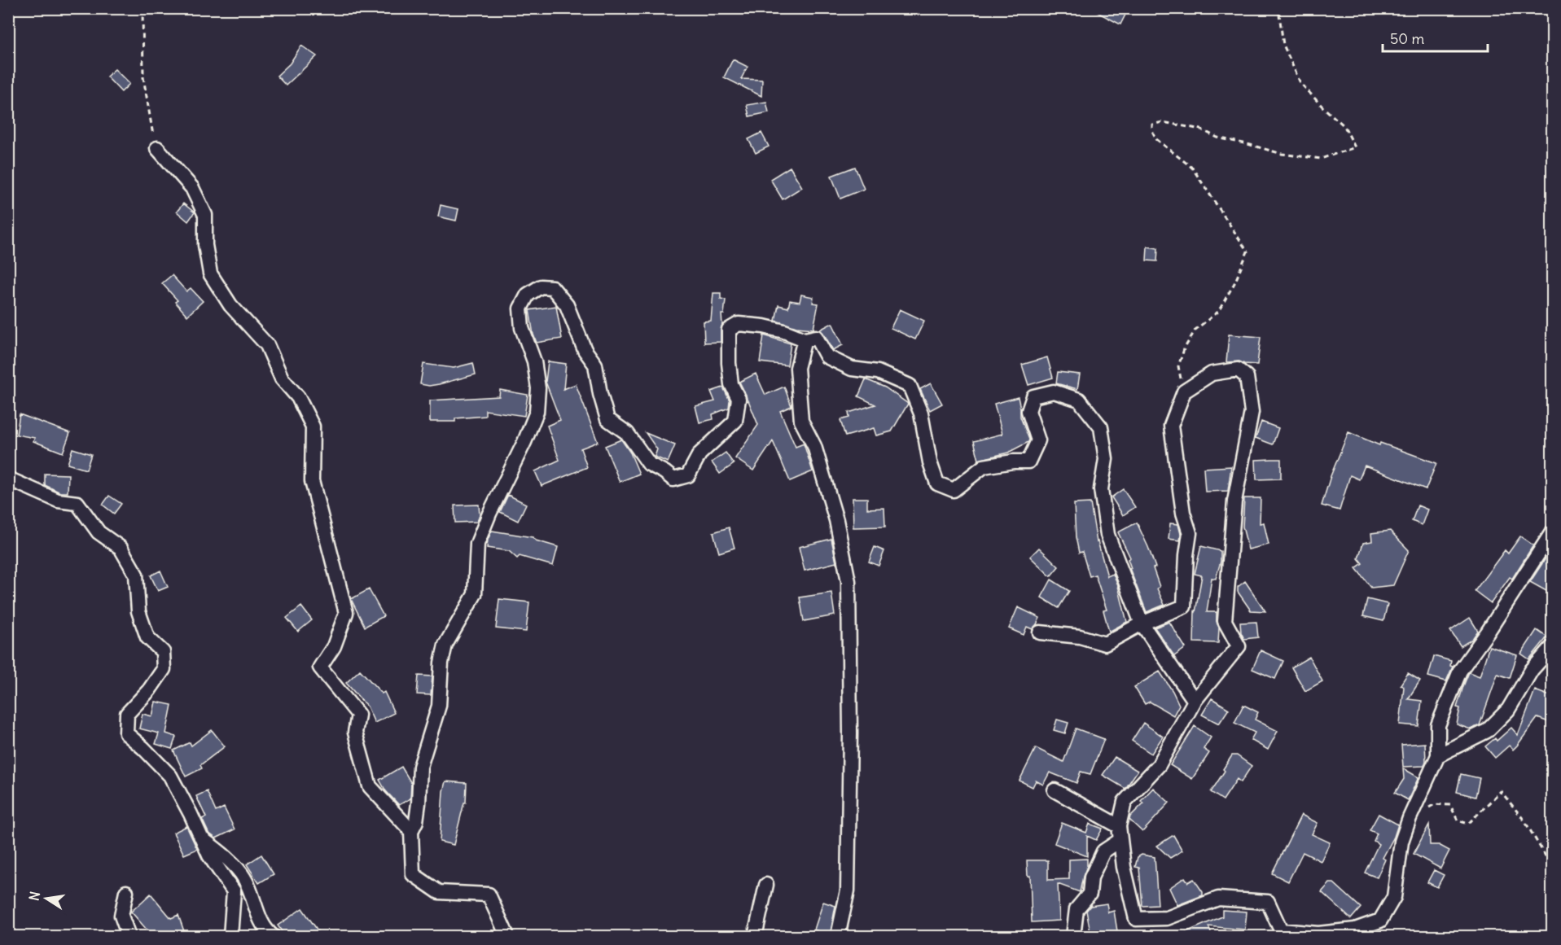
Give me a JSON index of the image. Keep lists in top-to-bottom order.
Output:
{
  "scale_bar": "50 m",
  "north": "left"
}
